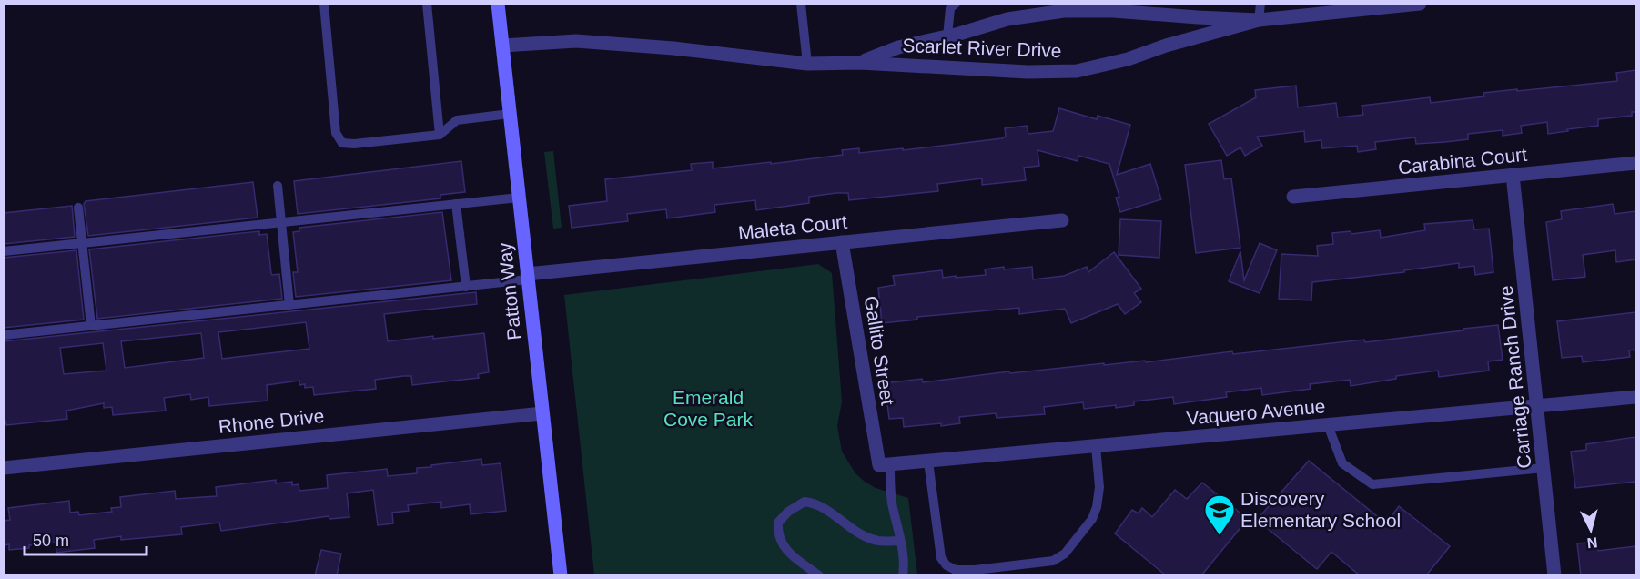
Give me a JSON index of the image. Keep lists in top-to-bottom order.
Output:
{
  "streets": {
    "street": [
      "Scarlet River Drive",
      "Carabina Court",
      "Maleta Court",
      "Patton Way",
      "Gallito Street",
      "Carriage Ranch Drive",
      "Vaquero Avenue",
      "Rhone Drive"
    ]
  },
  "crossings": [
    ["Scarlet River Drive", "Patton Way"],
    ["Carabina Court", "Carriage Ranch Drive"],
    ["Maleta Court", "Patton Way"],
    ["Maleta Court", "Gallito Street"],
    ["Patton Way", "Rhone Drive"],
    ["Gallito Street", "Vaquero Avenue"],
    ["Carriage Ranch Drive", "Vaquero Avenue"]
  ],
  "parks": ["Emerald Cove Park"],
  "places": {
    "school or university": ["Discovery Elementary School"]
  },
  "scale_bar": "50 m",
  "north": "bottom"
}
